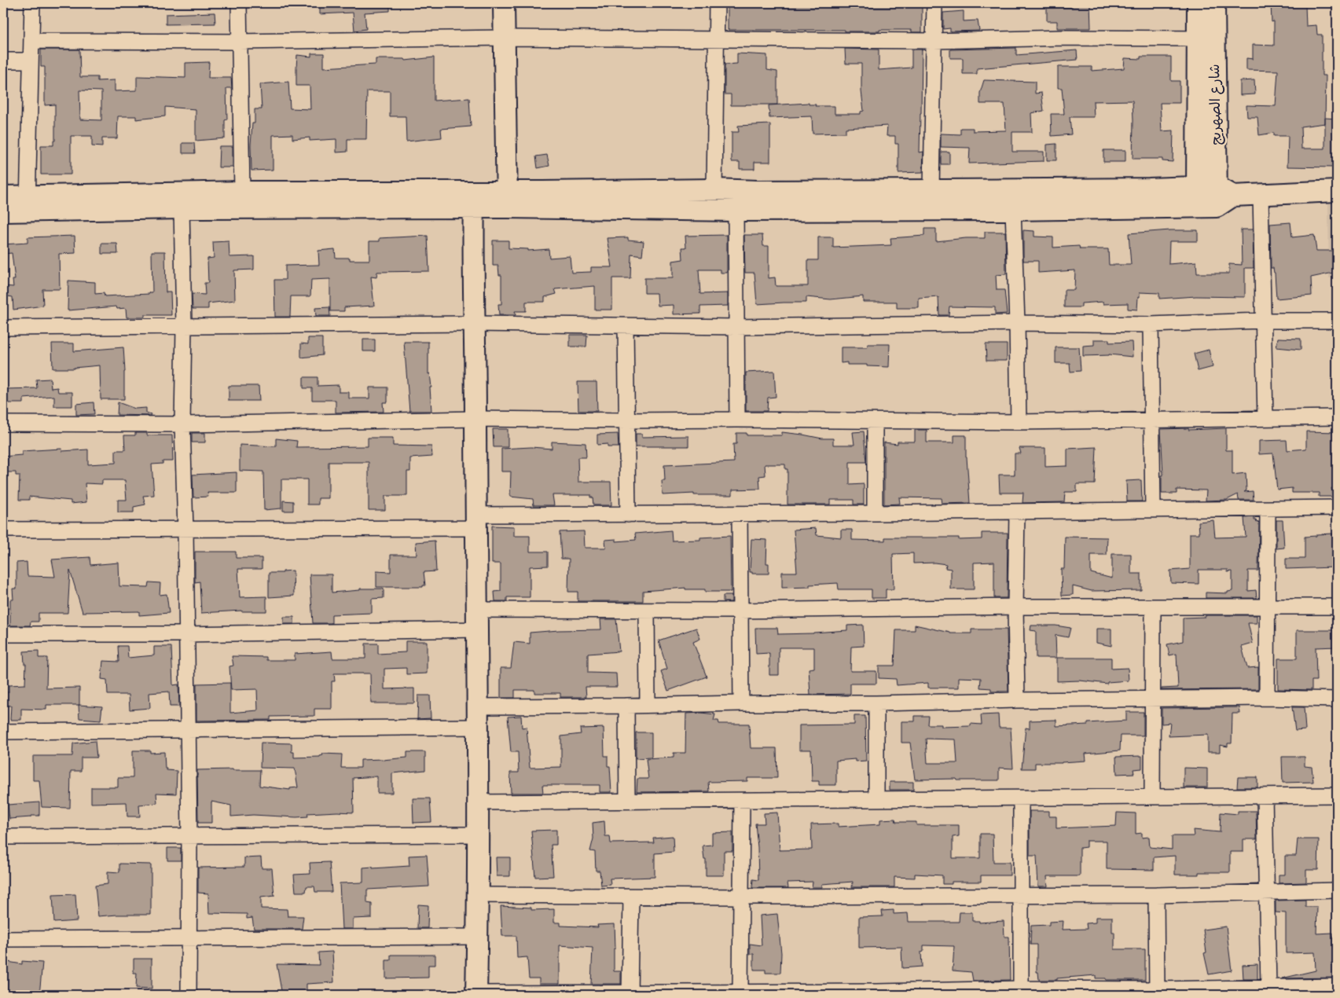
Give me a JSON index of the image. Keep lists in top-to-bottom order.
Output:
{
  "streets": {
    "main road": ["شارع الصهريج"]
  }
}
